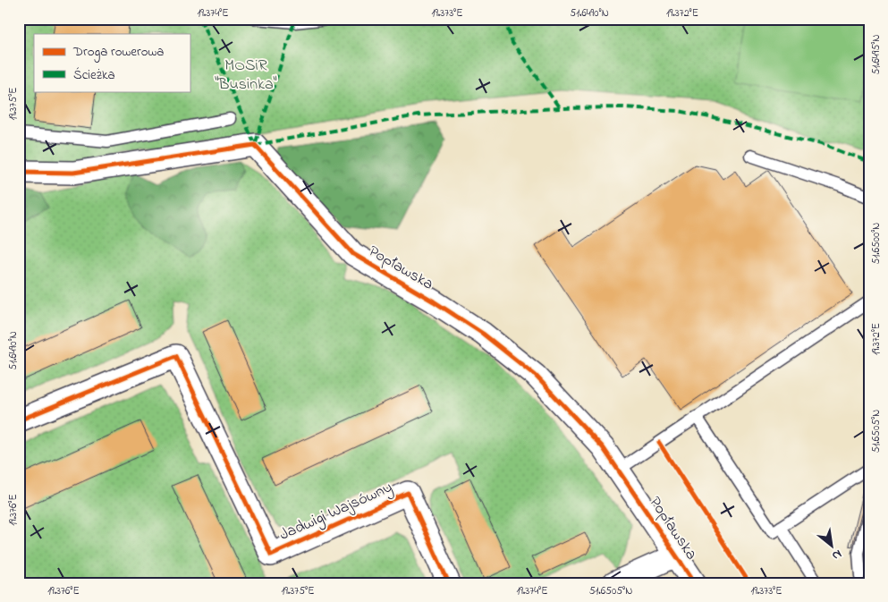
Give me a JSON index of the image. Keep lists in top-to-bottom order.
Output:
{
  "streets": {
    "street": ["Popławska", "Jadwigi Wajsówny"]
  },
  "parks": ["MOSiR \"Businka\""],
  "legend": ["Droga rowerowa", "Ścieżka"],
  "north": "bottom right",
  "coordinates": [
    "19.374°E",
    "19.373°E",
    "51.6490°N",
    "19.372°E",
    "51.6495°N",
    "19.375°E",
    "51.6500°N",
    "51.6505°N",
    "19.376°E"
  ]
}
